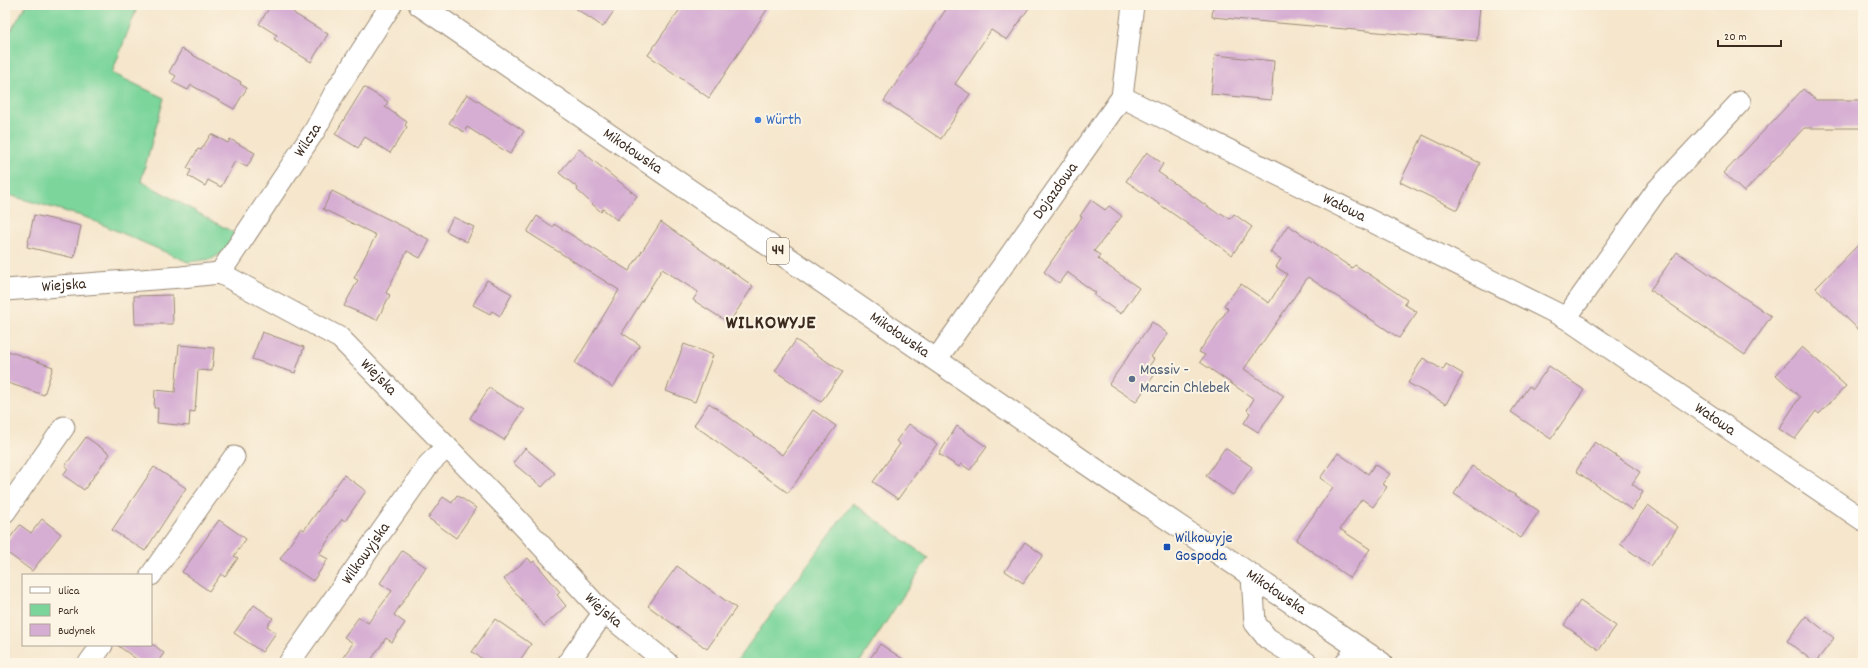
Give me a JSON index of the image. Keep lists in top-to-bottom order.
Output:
{
  "streets": {
    "main road": ["Mikołowska", "44"],
    "street": [
      "Wilcza",
      "Dojazdowa",
      "Wałowa",
      "Wiejska",
      "Wilkowyjska"
    ]
  },
  "crossings": [
    ["Wilcza", "Wiejska"],
    ["Mikołowska", "Dojazdowa"],
    ["Dojazdowa", "Wałowa"],
    ["Wiejska", "Wilkowyjska"]
  ],
  "districts": ["WILKOWYJE"],
  "places": {
    "other": ["Würth", "Massiv - Marcin Chlebek"],
    "transit": ["Wilkowyje Gospoda"]
  },
  "legend": ["Ulica", "Park", "Budynek"],
  "scale_bar": "20 m"
}
